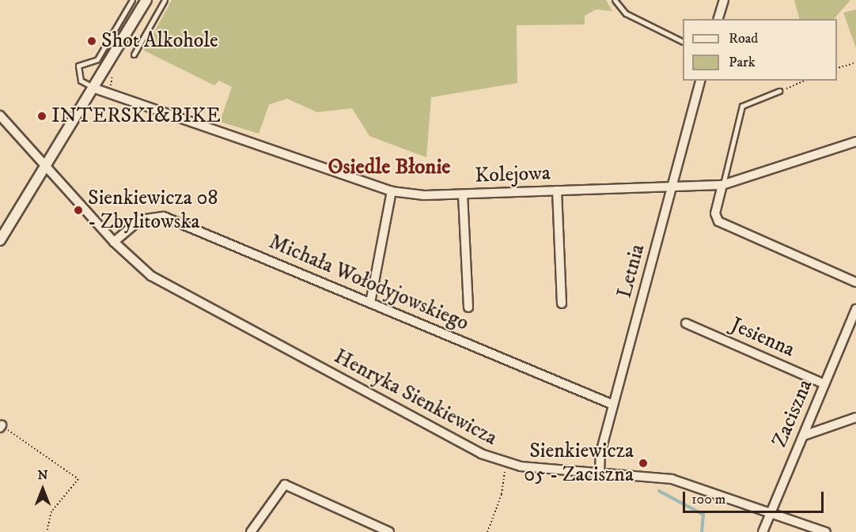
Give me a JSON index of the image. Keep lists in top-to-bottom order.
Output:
{
  "streets": {
    "street": [
      "Kolejowa",
      "Letnia",
      "Michała Wołodyjowskiego",
      "Jesienna",
      "Henryka Sienkiewicza",
      "Zaciszna"
    ]
  },
  "crossings": [
    ["Kolejowa", "Letnia"],
    ["Letnia", "Michała Wołodyjowskiego"],
    ["Letnia", "Henryka Sienkiewicza"],
    ["Michała Wołodyjowskiego", "Henryka Sienkiewicza"],
    ["Jesienna", "Zaciszna"],
    ["Henryka Sienkiewicza", "Zaciszna"]
  ],
  "districts": ["Osiedle Błonie"],
  "places": [
    "Shot Alkohole",
    "INTERSKI&BIKE",
    "Sienkiewicza 08 - Zbylitowska",
    "Sienkiewicza 05 - Zaciszna"
  ],
  "legend": ["Road", "Park"],
  "scale_bar": "100 m",
  "north": "top"
}
